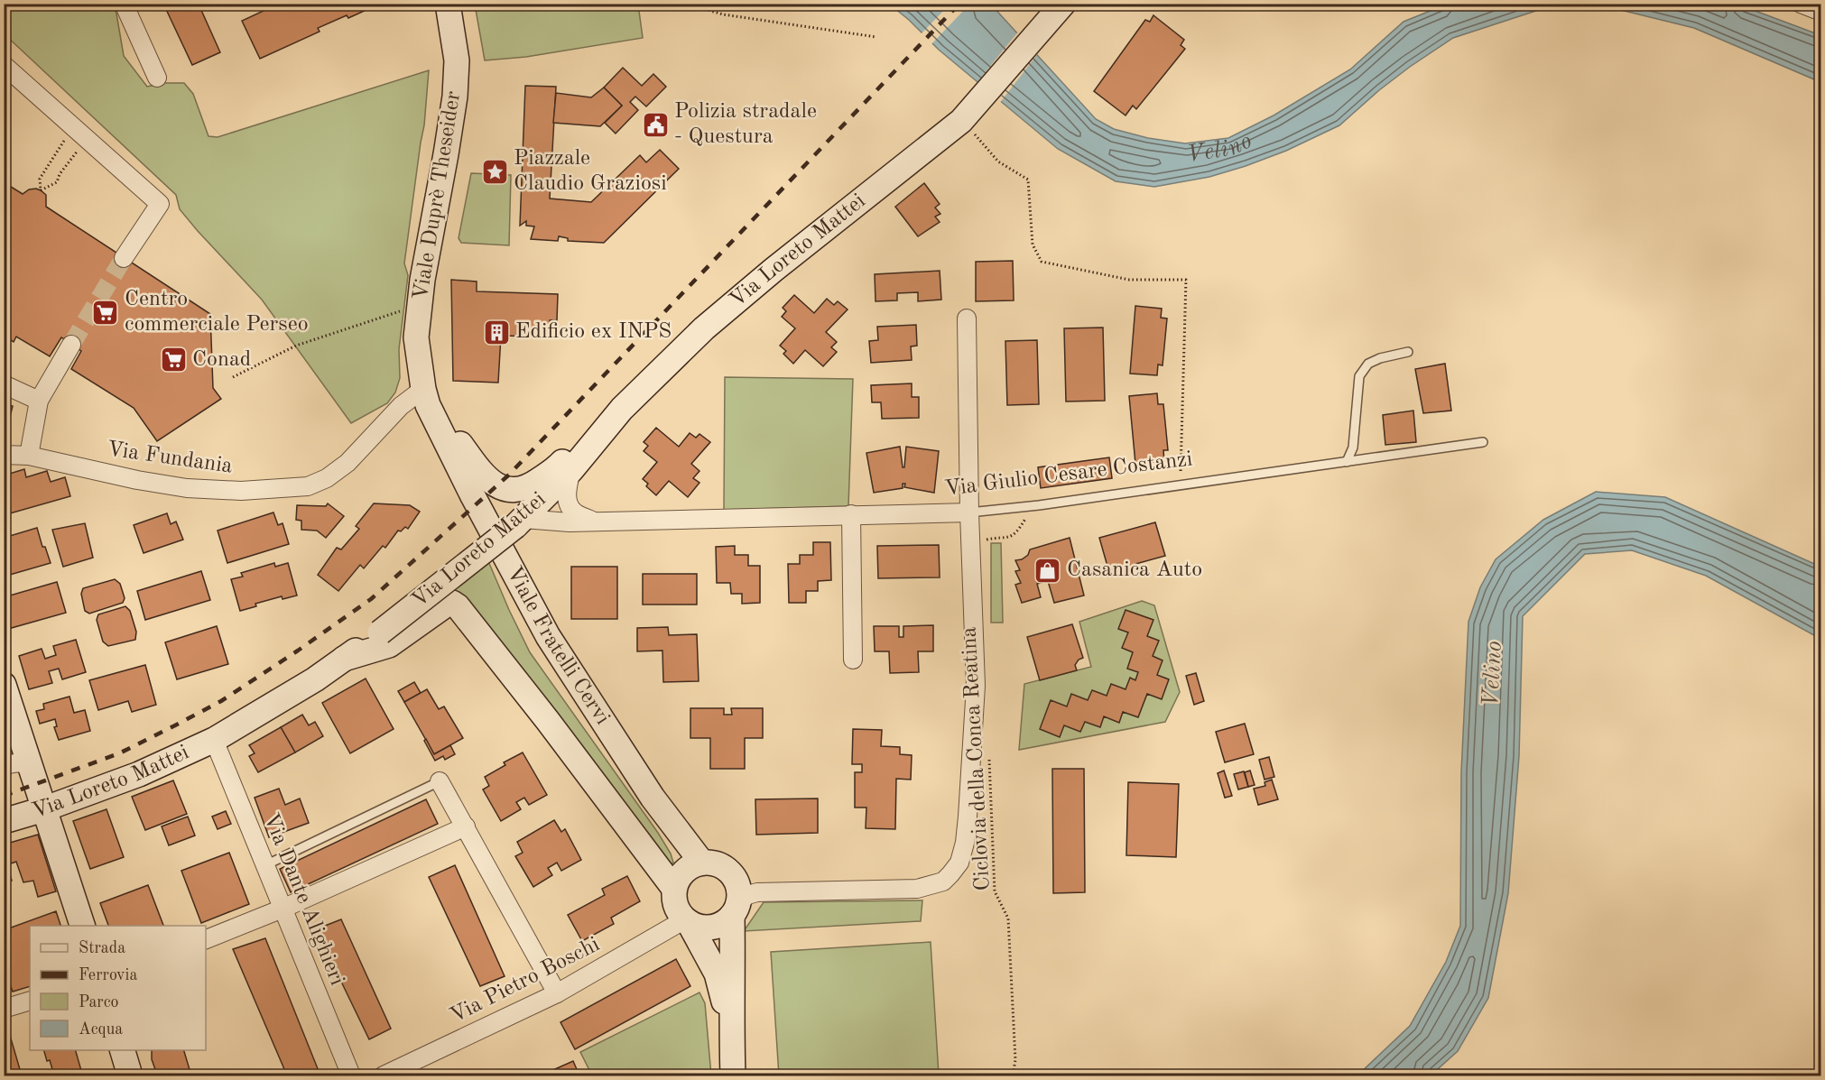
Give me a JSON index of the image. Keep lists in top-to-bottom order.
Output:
{
  "streets": {
    "street": [
      "Viale Duprè Theseider",
      "Via Loreto Mattei",
      "Via Fundania",
      "Via Giulio Cesare Costanzi",
      "Viale Fratelli Cervi",
      "Via Dante Alighieri",
      "Via Pietro Boschi"
    ],
    "path": ["Ciclovia della Conca Reatina"]
  },
  "crossings": [
    ["Viale Duprè Theseider", "Via Fundania"],
    ["Viale Duprè Theseider", "Viale Fratelli Cervi"],
    ["Via Loreto Mattei", "Via Giulio Cesare Costanzi"],
    ["Via Loreto Mattei", "Via Dante Alighieri"],
    ["Via Fundania", "Viale Fratelli Cervi"],
    ["Viale Fratelli Cervi", "Via Pietro Boschi"]
  ],
  "water": ["Velino"],
  "places": {
    "public building": ["Polizia stradale - Questura"],
    "place": ["Piazzale Claudio Graziosi"],
    "supermarket": ["Centro commerciale Perseo", "Conad"],
    "building": ["Edificio ex INPS"],
    "shop": ["Casanica Auto"]
  },
  "legend": [
    "Strada",
    "Ferrovia",
    "Parco",
    "Acqua"
  ]
}
